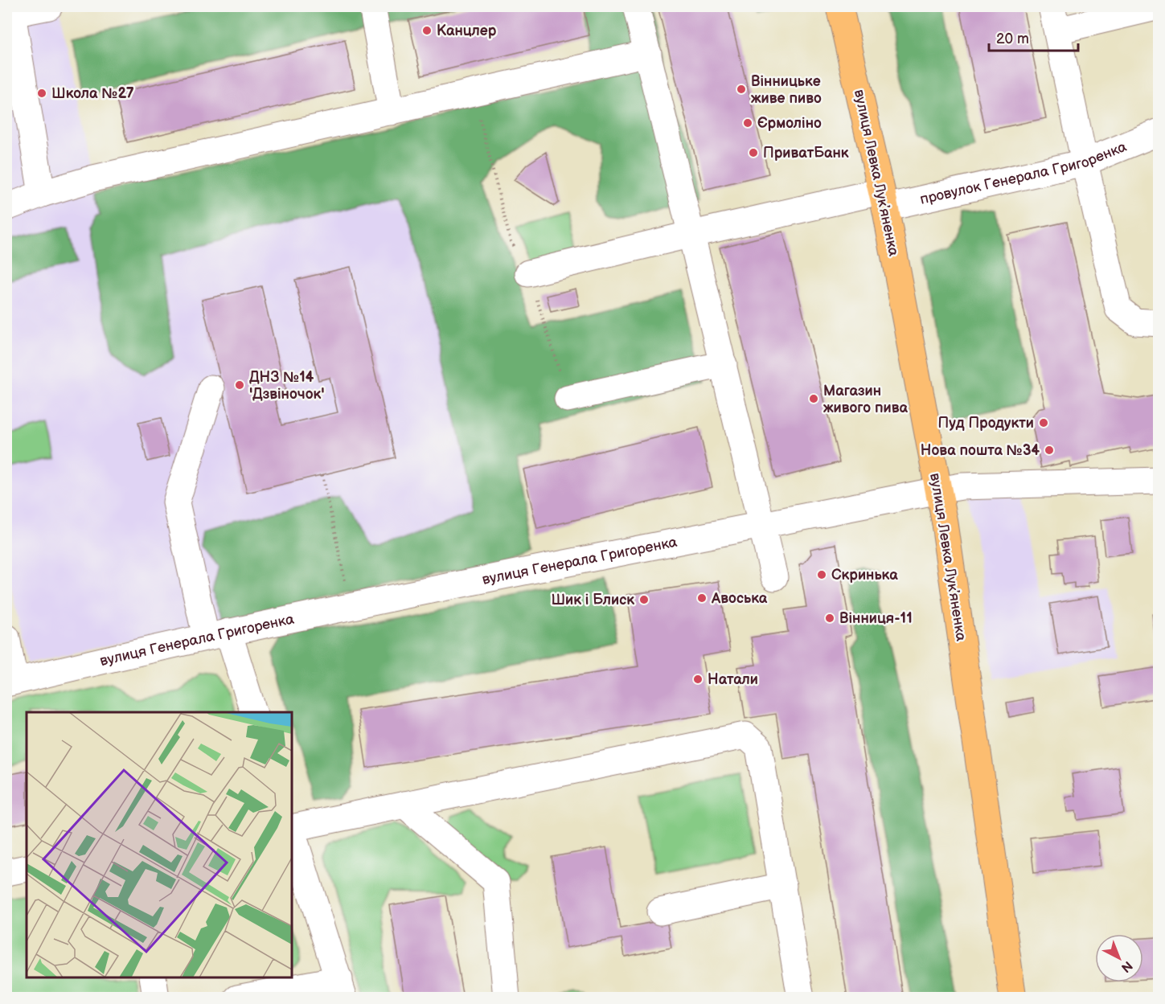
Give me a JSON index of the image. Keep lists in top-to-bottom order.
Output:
{
  "streets": {
    "main road": ["вулиця Левка Лукʼяненка"],
    "street": ["провулок Генерала Григоренка", "вулиця Генерала Григоренка"]
  },
  "crossings": [
    ["провулок Генерала Григоренка", "вулиця Левка Лукʼяненка"],
    ["вулиця Левка Лукʼяненка", "вулиця Генерала Григоренка"]
  ],
  "places": [
    "Канцлер",
    "Вінницьке живе пиво",
    "Школа №27",
    "Єрмоліно",
    "ПриватБанк",
    "ДНЗ №14 'Дзвіночок'",
    "Магазин живого пива",
    "Пуд Продукти",
    "Нова пошта №34",
    "Скринька",
    "Авоська",
    "Шик і Блиск",
    "Вінниця-11",
    "Натали"
  ],
  "scale_bar": "20 m",
  "north": "bottom right"
}
